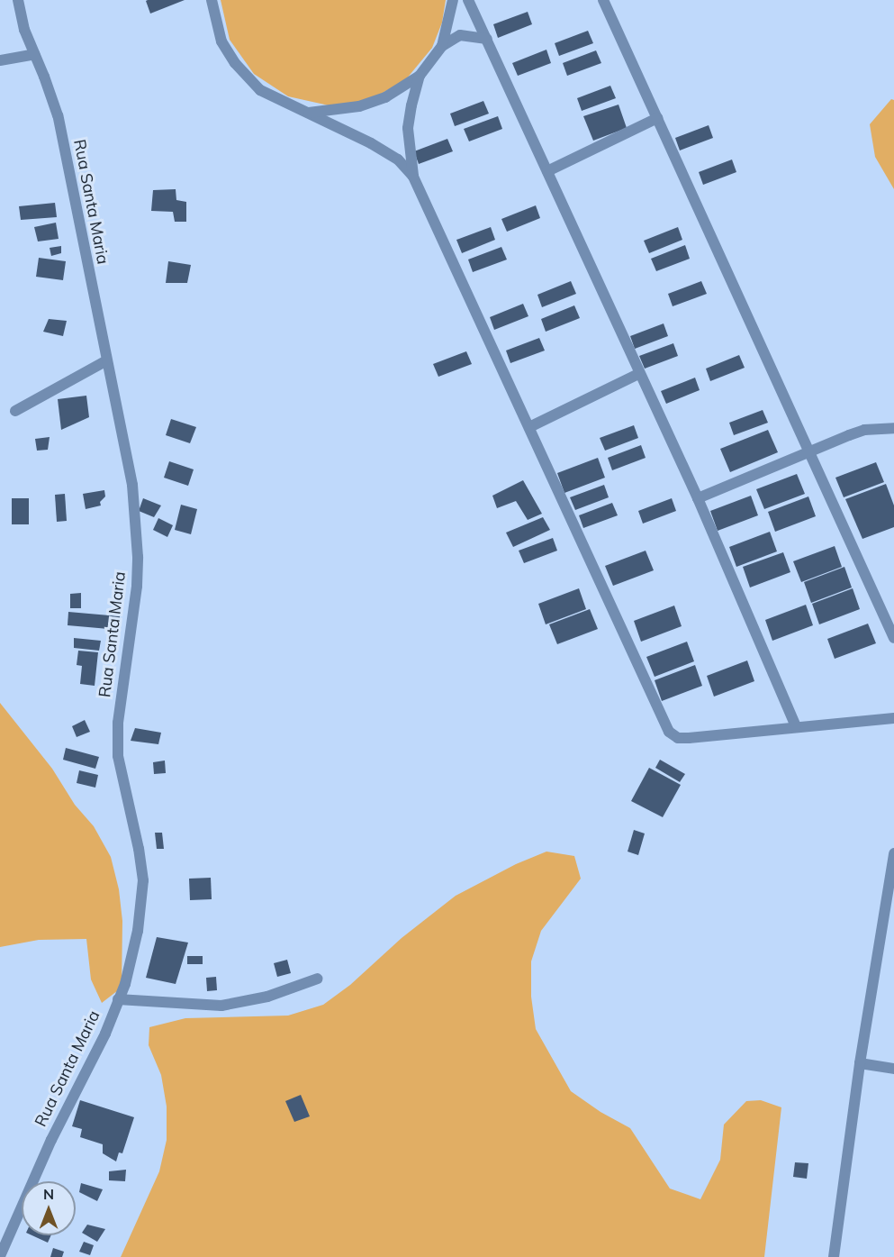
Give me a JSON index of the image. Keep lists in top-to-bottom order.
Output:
{
  "streets": {
    "street": ["Rua Santa Maria"]
  },
  "north": "top"
}
